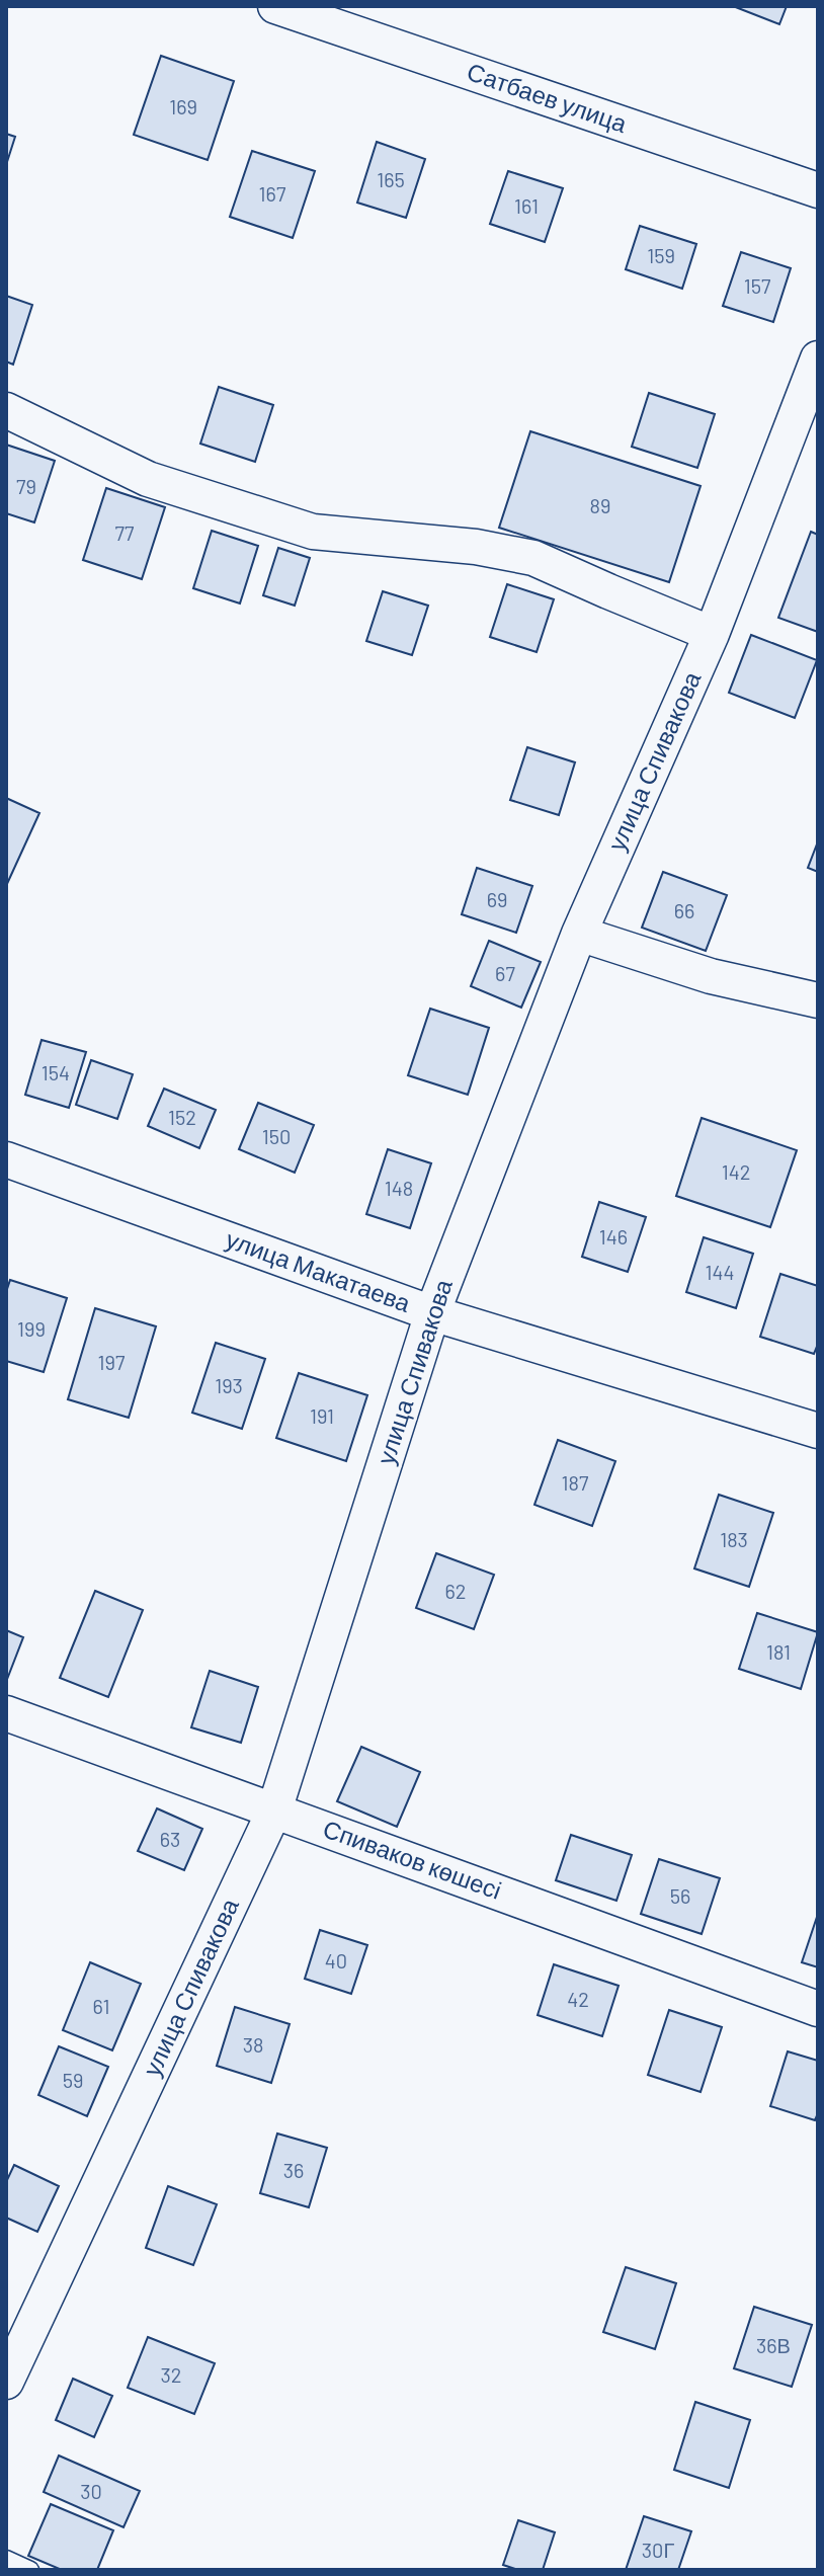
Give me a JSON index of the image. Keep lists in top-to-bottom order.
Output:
{
  "streets": {
    "street": [
      "Сатбаев улица",
      "улица Спивакова",
      "улица Макатаева",
      "Спиваков көшесі"
    ]
  },
  "crossings": [
    ["улица Спивакова", "улица Макатаева"],
    ["улица Спивакова", "Спиваков көшесі"]
  ],
  "house_numbers": [
    "169",
    "165",
    "167",
    "161",
    "159",
    "157",
    "79",
    "89",
    "77",
    "69",
    "66",
    "67",
    "154",
    "152",
    "150",
    "142",
    "148",
    "146",
    "144",
    "199",
    "197",
    "193",
    "191",
    "187",
    "183",
    "62",
    "181",
    "63",
    "56",
    "40",
    "42",
    "61",
    "38",
    "59",
    "36",
    "36В",
    "32",
    "30",
    "30Г"
  ]
}
